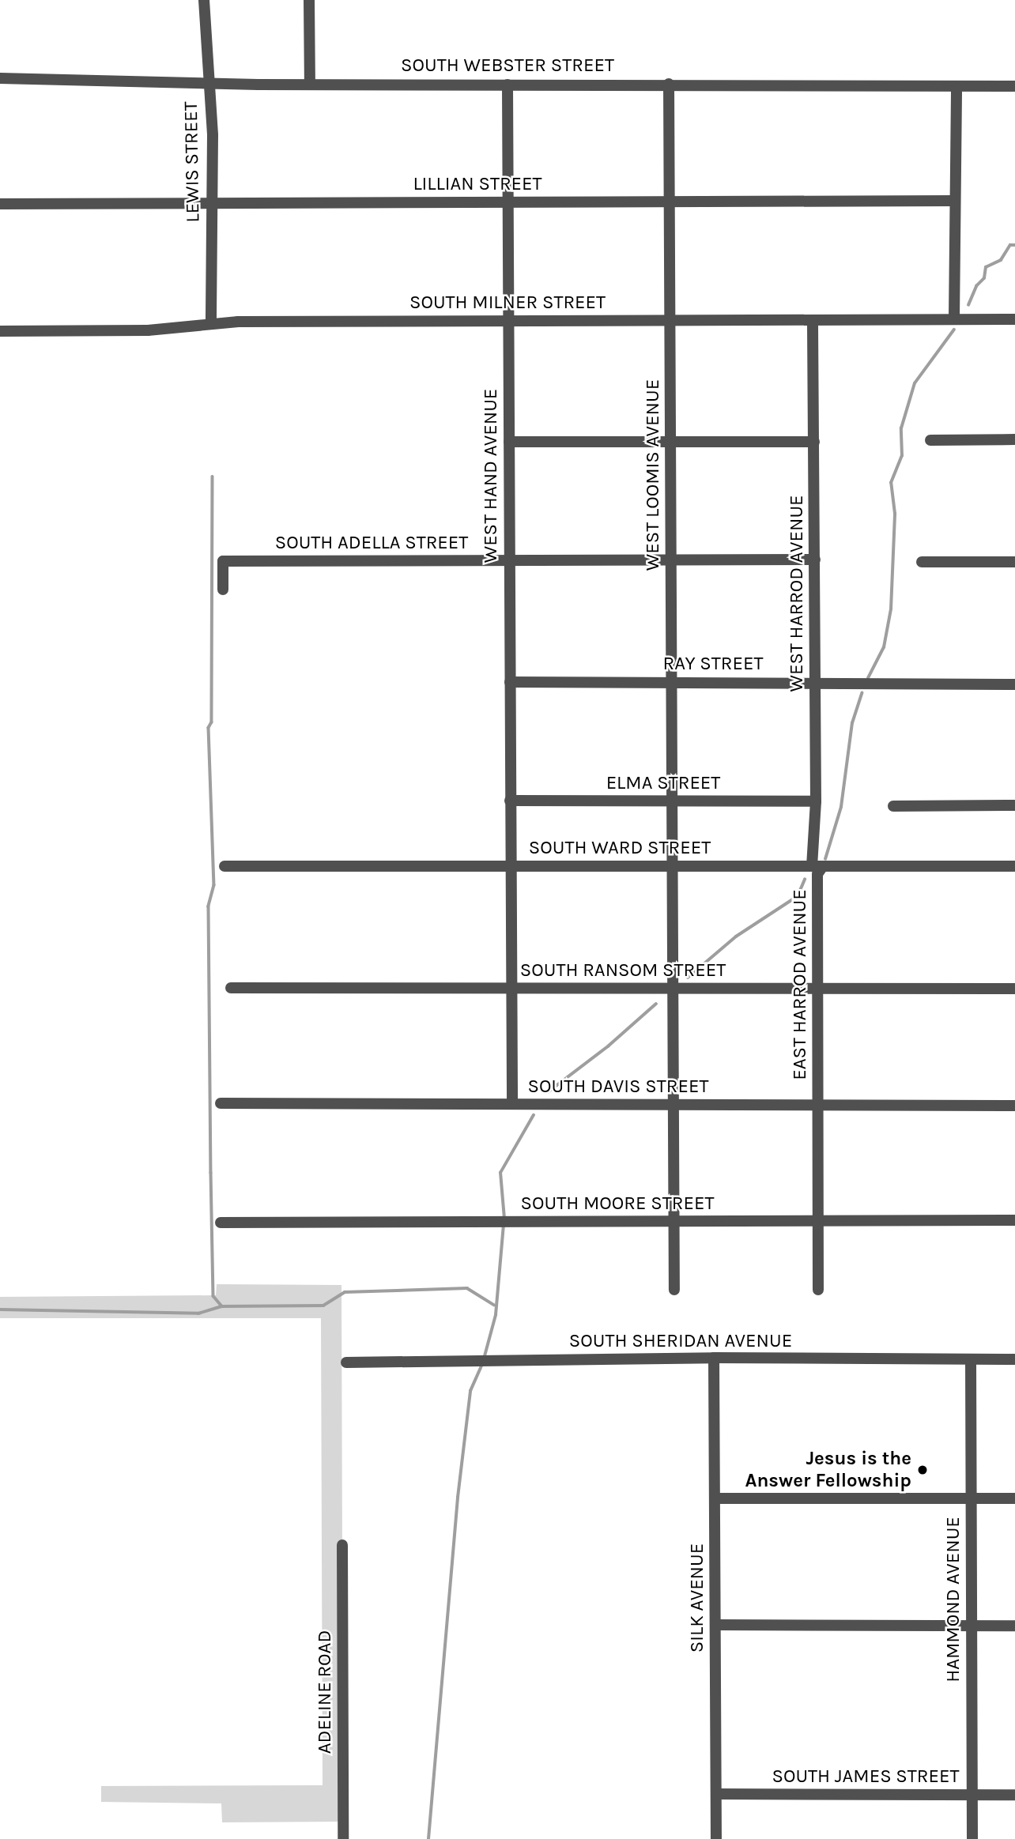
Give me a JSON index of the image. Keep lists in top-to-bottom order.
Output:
{
  "streets": {
    "street": [
      "SOUTH WEBSTER STREET",
      "LEWIS STREET",
      "LILLIAN STREET",
      "SOUTH MILNER STREET",
      "WEST LOOMIS AVENUE",
      "WEST HAND AVENUE",
      "SOUTH ADELLA STREET",
      "WEST HARROD AVENUE",
      "RAY STREET",
      "ELMA STREET",
      "SOUTH WARD STREET",
      "SOUTH RANSOM STREET",
      "EAST HARROD AVENUE",
      "SOUTH DAVIS STREET",
      "SOUTH MOORE STREET",
      "SOUTH SHERIDAN AVENUE",
      "SILK AVENUE",
      "HAMMOND AVENUE",
      "ADELINE ROAD",
      "SOUTH JAMES STREET"
    ]
  },
  "crossings": [
    ["SOUTH WEBSTER STREET", "LEWIS STREET"],
    ["SOUTH WEBSTER STREET", "WEST LOOMIS AVENUE"],
    ["SOUTH WEBSTER STREET", "WEST HAND AVENUE"],
    ["LEWIS STREET", "LILLIAN STREET"],
    ["LEWIS STREET", "SOUTH MILNER STREET"],
    ["LILLIAN STREET", "WEST LOOMIS AVENUE"],
    ["LILLIAN STREET", "WEST HAND AVENUE"],
    ["SOUTH MILNER STREET", "WEST LOOMIS AVENUE"],
    ["SOUTH MILNER STREET", "WEST HAND AVENUE"],
    ["SOUTH MILNER STREET", "WEST HARROD AVENUE"],
    ["WEST LOOMIS AVENUE", "SOUTH ADELLA STREET"],
    ["WEST LOOMIS AVENUE", "RAY STREET"],
    ["WEST LOOMIS AVENUE", "ELMA STREET"],
    ["WEST LOOMIS AVENUE", "SOUTH WARD STREET"],
    ["WEST LOOMIS AVENUE", "SOUTH RANSOM STREET"],
    ["WEST LOOMIS AVENUE", "SOUTH DAVIS STREET"],
    ["WEST LOOMIS AVENUE", "SOUTH MOORE STREET"],
    ["WEST HAND AVENUE", "SOUTH ADELLA STREET"],
    ["WEST HAND AVENUE", "RAY STREET"],
    ["WEST HAND AVENUE", "ELMA STREET"],
    ["WEST HAND AVENUE", "SOUTH WARD STREET"],
    ["WEST HAND AVENUE", "SOUTH RANSOM STREET"],
    ["WEST HAND AVENUE", "SOUTH DAVIS STREET"],
    ["SOUTH ADELLA STREET", "WEST HARROD AVENUE"],
    ["WEST HARROD AVENUE", "RAY STREET"],
    ["WEST HARROD AVENUE", "ELMA STREET"],
    ["WEST HARROD AVENUE", "SOUTH WARD STREET"],
    ["WEST HARROD AVENUE", "EAST HARROD AVENUE"],
    ["SOUTH WARD STREET", "EAST HARROD AVENUE"],
    ["SOUTH RANSOM STREET", "EAST HARROD AVENUE"],
    ["EAST HARROD AVENUE", "SOUTH DAVIS STREET"],
    ["EAST HARROD AVENUE", "SOUTH MOORE STREET"],
    ["SOUTH SHERIDAN AVENUE", "SILK AVENUE"],
    ["SOUTH SHERIDAN AVENUE", "HAMMOND AVENUE"],
    ["SILK AVENUE", "SOUTH JAMES STREET"],
    ["HAMMOND AVENUE", "SOUTH JAMES STREET"]
  ],
  "places": ["Jesus is the Answer Fellowship"]
}
